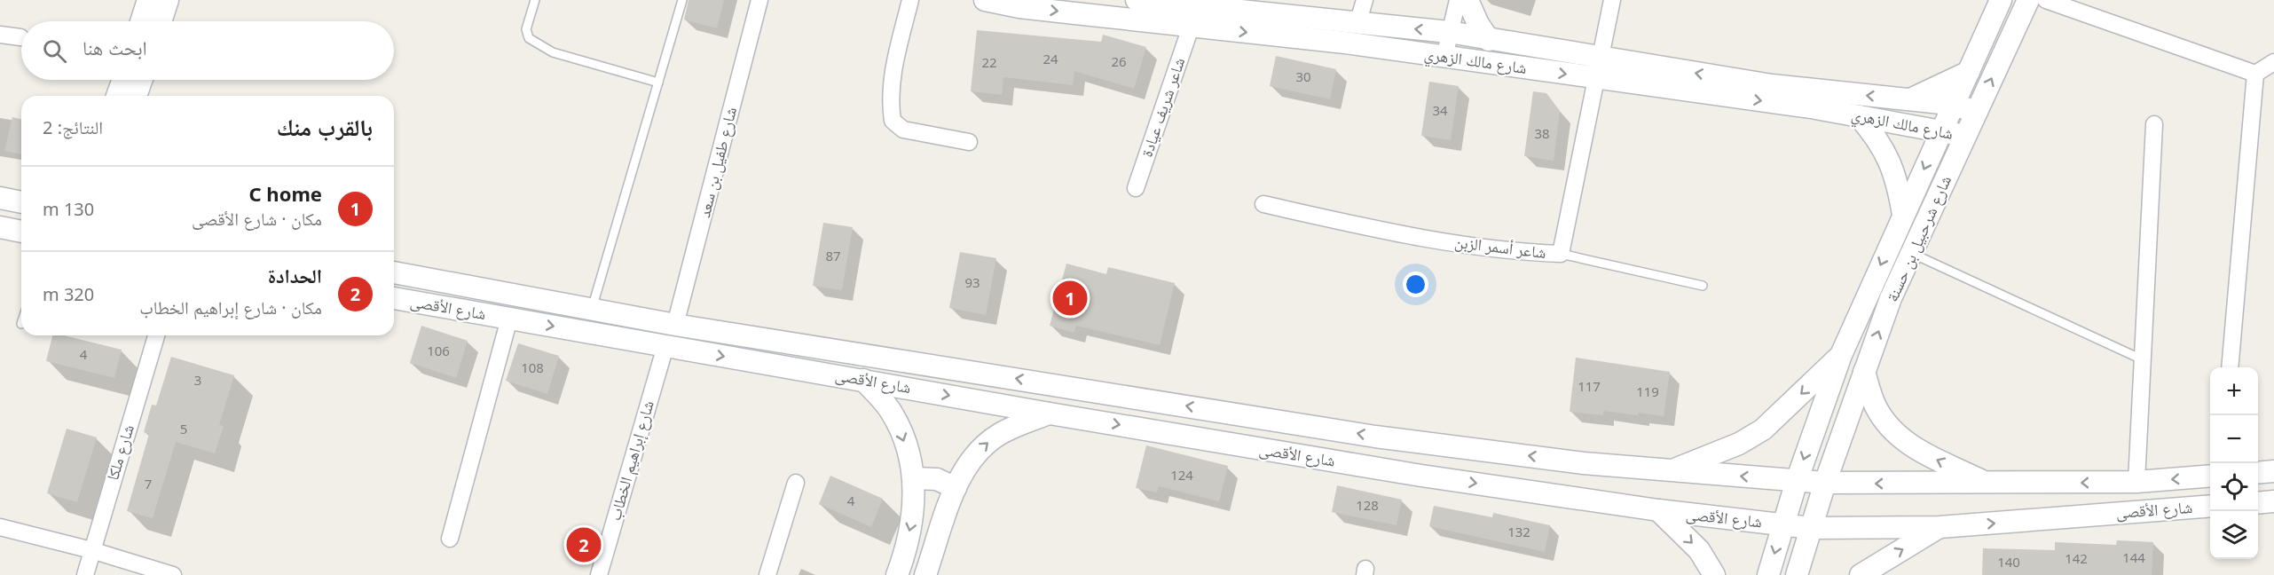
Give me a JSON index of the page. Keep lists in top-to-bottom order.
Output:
{
  "streets": {
    "main road": ["شارع مالك الزهري", "شارع شرحبيل بن حسنة", "شارع الأقصى"],
    "street": [
      "شاعر شريف عيادة",
      "شارع طفيل بن سعد",
      "شاعر أسمر الزبن",
      "شارع ملكا",
      "شارع إبراهيم الخطاب"
    ]
  },
  "crossings": [
    ["شارع مالك الزهري", "شاعر شريف عيادة"],
    ["شارع مالك الزهري", "شارع شرحبيل بن حسنة"],
    ["شارع مالك الزهري", "شاعر أسمر الزبن"],
    ["شارع طفيل بن سعد", "شارع الأقصى"],
    ["شارع شرحبيل بن حسنة", "شارع الأقصى"],
    ["شارع الأقصى", "شارع إبراهيم الخطاب"]
  ],
  "house_numbers": [
    "24",
    "26",
    "22",
    "30",
    "34",
    "38",
    "87",
    "93",
    "106",
    "4",
    "108",
    "3",
    "117",
    "119",
    "5",
    "124",
    "7",
    "4",
    "128",
    "132",
    "144",
    "142",
    "140"
  ],
  "page": {
    "search": "ابحث هنا",
    "heading": ["بالقرب منك", "النتائج: 2"],
    "list": [
      {
        "mark": "1",
        "name": "C home",
        "note": "مكان · شارع الأقصى",
        "value": "130 m"
      },
      {
        "mark": "2",
        "name": "الحدادة",
        "note": "مكان · شارع إبراهيم الخطاب",
        "value": "320 m"
      }
    ],
    "pins": ["1", "2"],
    "map_buttons": ["+", "−"]
  }
}
